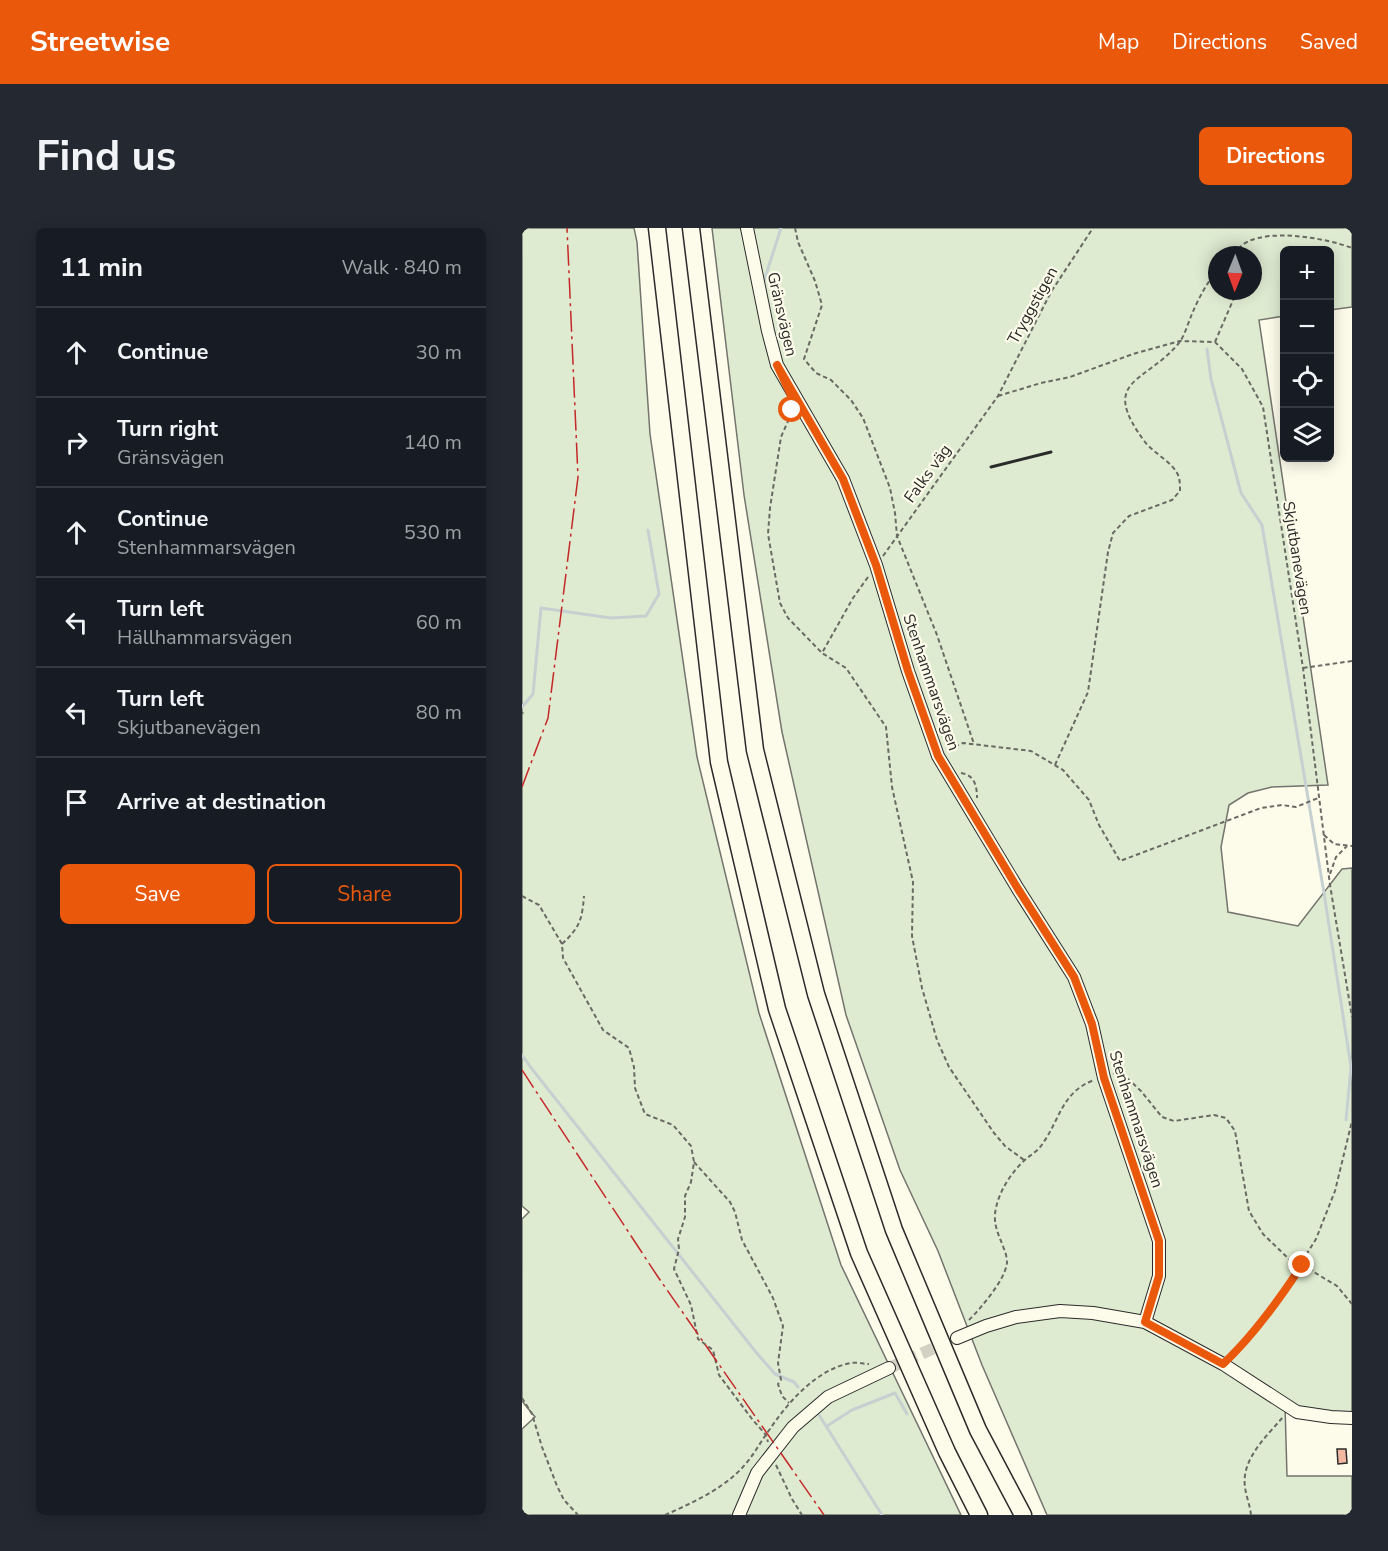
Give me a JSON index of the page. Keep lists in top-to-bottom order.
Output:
{
  "streets": {
    "street": ["Gränsvägen", "Stenhammarsvägen"],
    "path": ["Tryggstigen", "Falks väg", "Skjutbanevägen"]
  },
  "crossings": [
    ["Tryggstigen", "Falks väg"],
    ["Gränsvägen", "Falks väg"],
    ["Gränsvägen", "Stenhammarsvägen"],
    ["Falks väg", "Stenhammarsvägen"]
  ],
  "north": "bottom",
  "page": {
    "header": "Streetwise",
    "nav": ["Map", "Directions", "Saved"],
    "buttons": [
      "Directions",
      ["Save", "Share"]
    ],
    "title": "Find us",
    "heading": ["11 min", "Walk · 840 m"],
    "map_buttons": ["+", "−"],
    "list": [
      ["Continue", "30 m"],
      ["Turn right", "Gränsvägen", "140 m"],
      ["Continue", "Stenhammarsvägen", "530 m"],
      ["Turn left", "Hällhammarsvägen", "60 m"],
      ["Turn left", "Skjutbanevägen", "80 m"],
      "Arrive at destination"
    ]
  }
}
